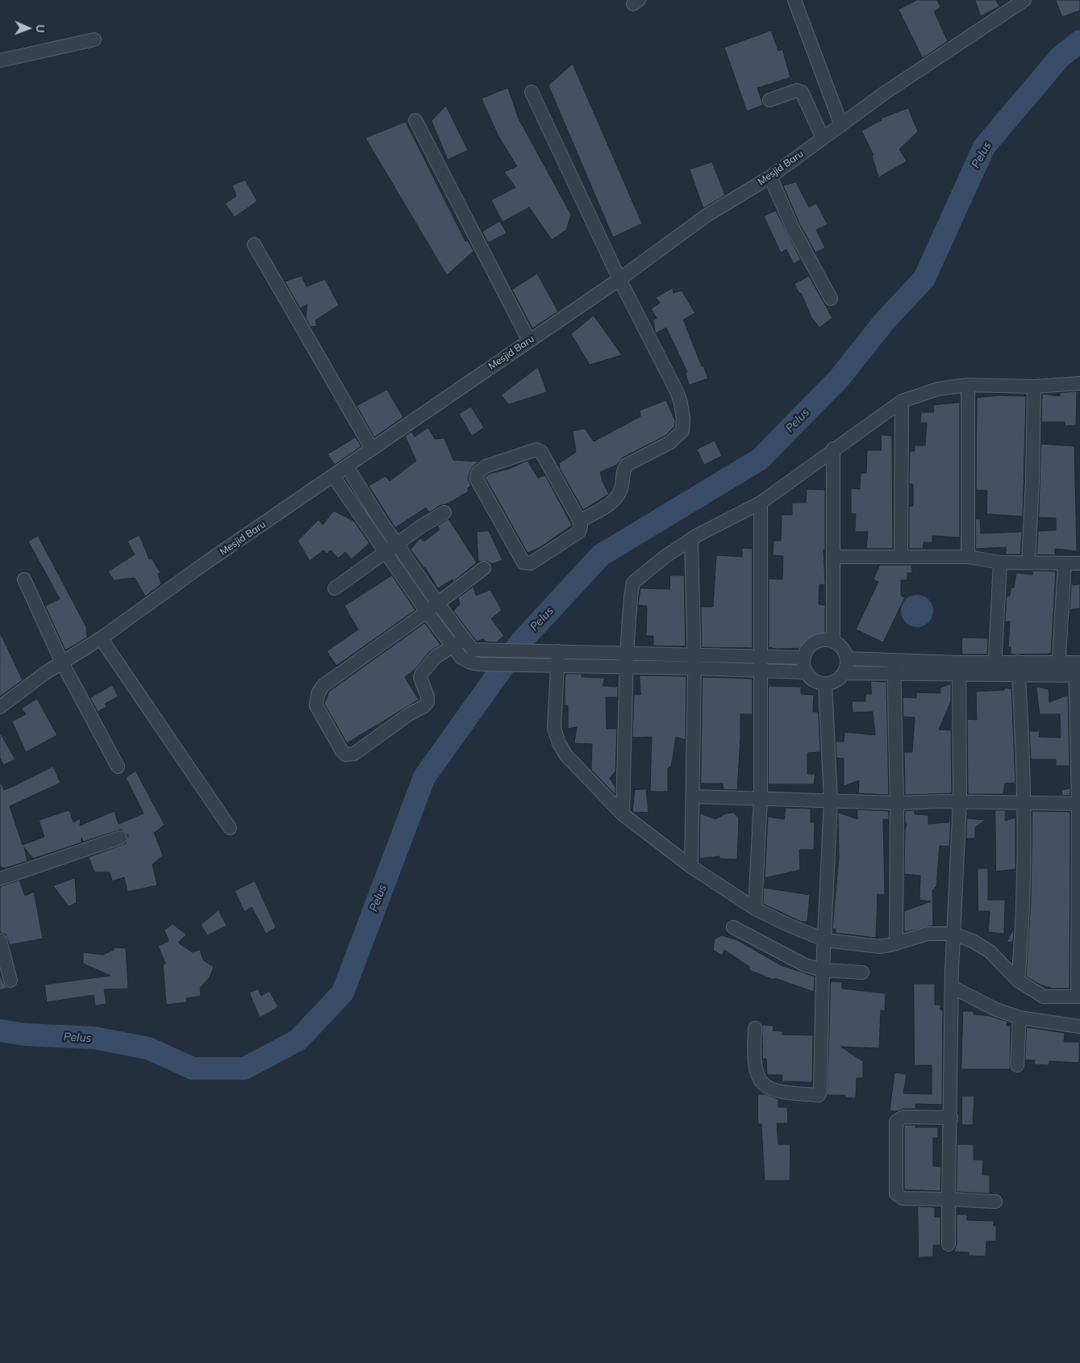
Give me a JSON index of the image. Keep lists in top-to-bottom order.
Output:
{
  "streets": {
    "street": ["Mesjid Baru"]
  },
  "water": ["Pelus"],
  "north": "right"
}
